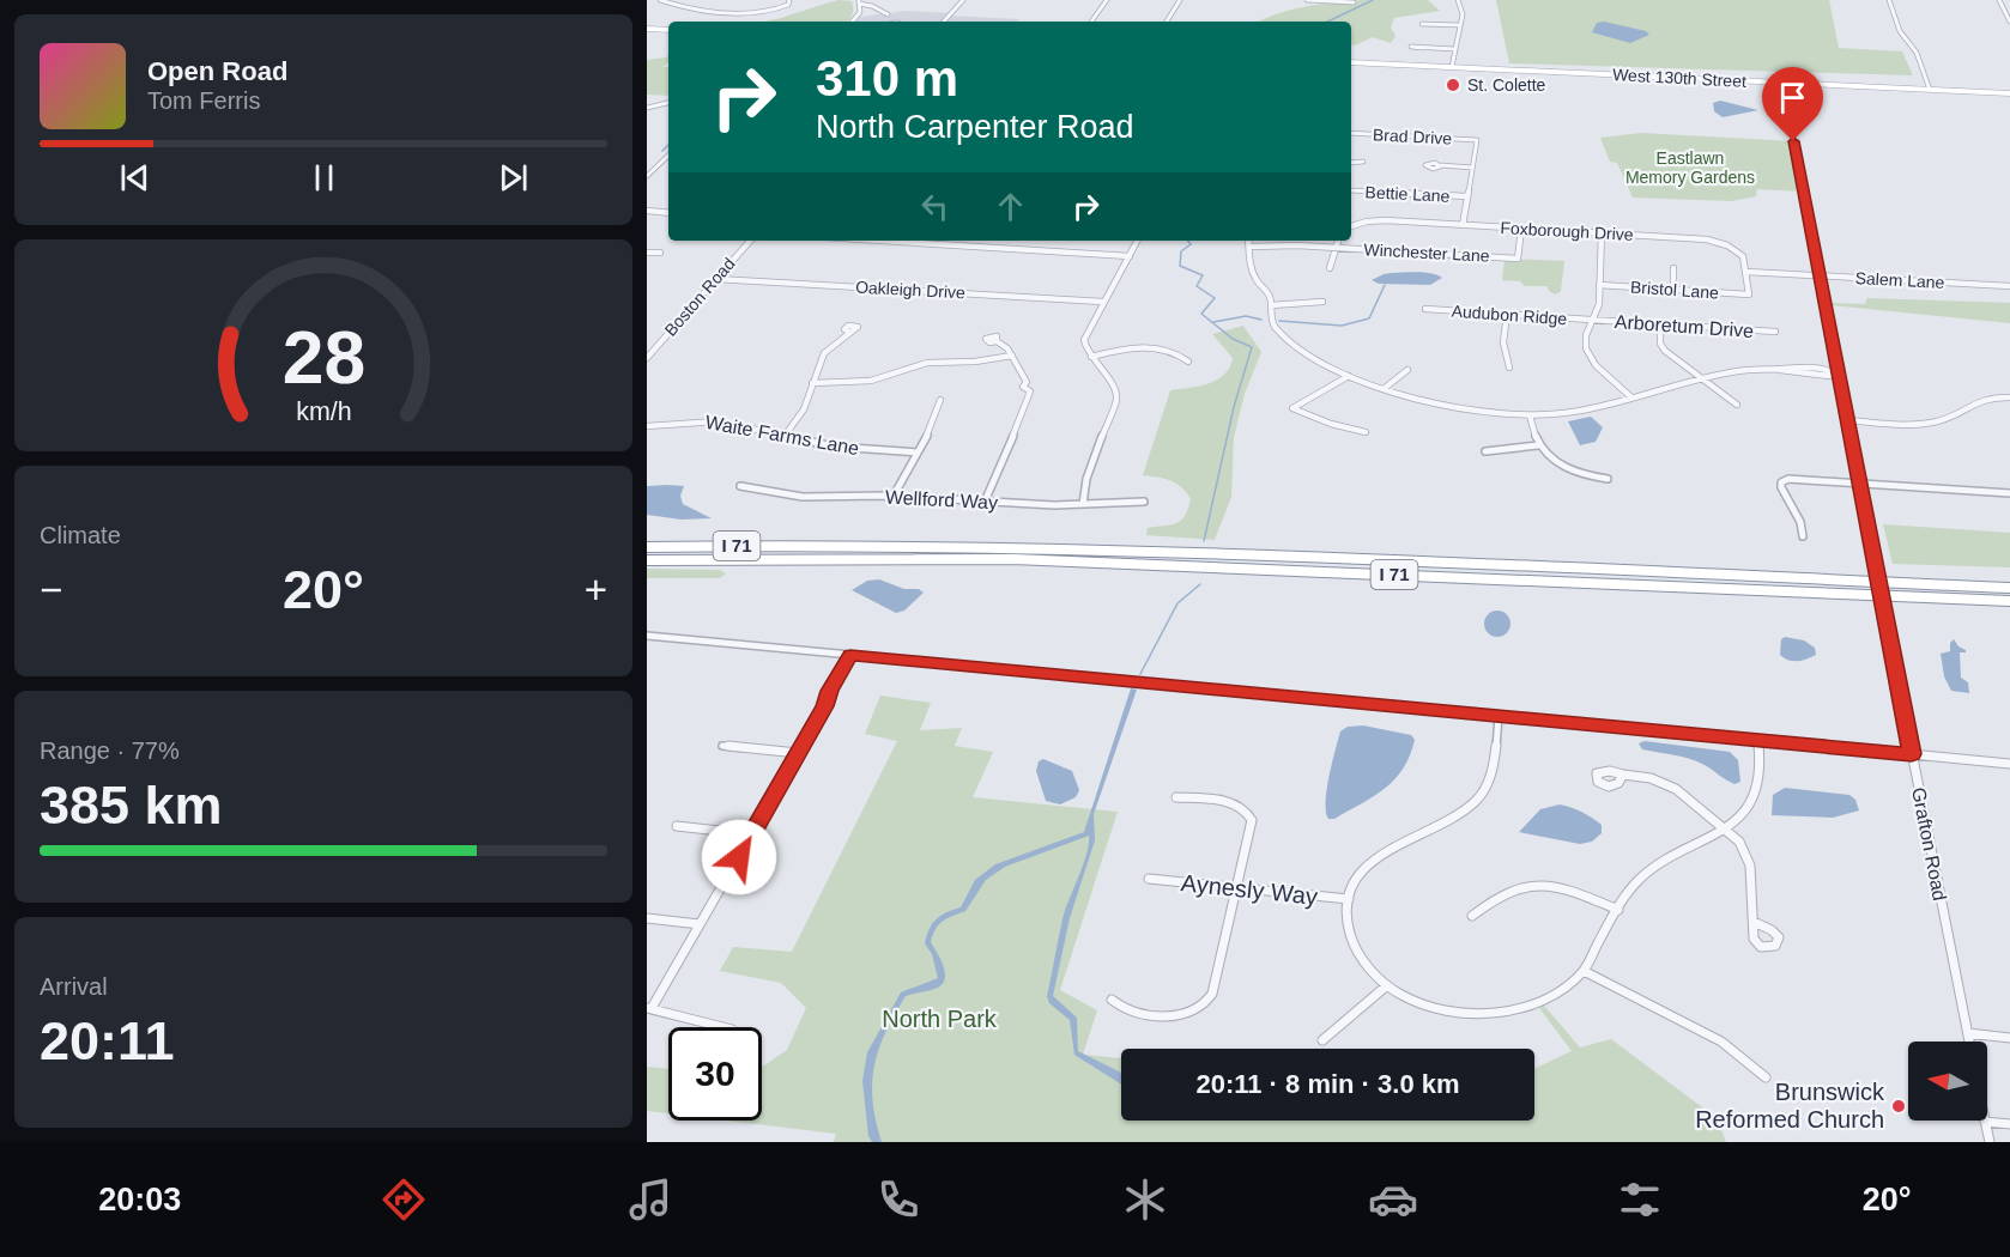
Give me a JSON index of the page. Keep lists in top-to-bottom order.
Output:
{
  "streets": {
    "highway": ["I 71"],
    "main road": ["West 130th Street"],
    "street": [
      "Brad Drive",
      "Bettie Lane",
      "Foxborough Drive",
      "Winchester Lane",
      "Salem Lane",
      "Oakleigh Drive",
      "Bristol Lane",
      "Boston Road",
      "Audubon Ridge",
      "Arboretum Drive",
      "Waite Farms Lane",
      "Wellford Way",
      "Grafton Road",
      "Aynesly Way"
    ]
  },
  "crossings": [
    ["West 130th Street", "Grafton Road"],
    ["Foxborough Drive", "Winchester Lane"],
    ["Foxborough Drive", "Salem Lane"],
    ["Foxborough Drive", "Bristol Lane"],
    ["Salem Lane", "Bristol Lane"],
    ["Salem Lane", "Grafton Road"],
    ["Oakleigh Drive", "Boston Road"],
    ["Audubon Ridge", "Arboretum Drive"]
  ],
  "parks": ["Eastlawn Memory Gardens", "North Park"],
  "places": ["St. Colette", "Brunswick Reformed Church"],
  "north": "left",
  "page": {
    "turn": ["310 m", "North Carpenter Road"],
    "song": ["Open Road", "Tom Ferris"],
    "tile": [
      "Climate",
      ["Range · 77%", "385 km"],
      ["Arrival", "20:11"]
    ],
    "heat": ["−", "20°", "+"],
    "limit": "30",
    "trip": "20:11 · 8 min · 3.0 km",
    "tabs": ["20:03", "20°"],
    "gauge": ["28", "km/h"]
  }
}
